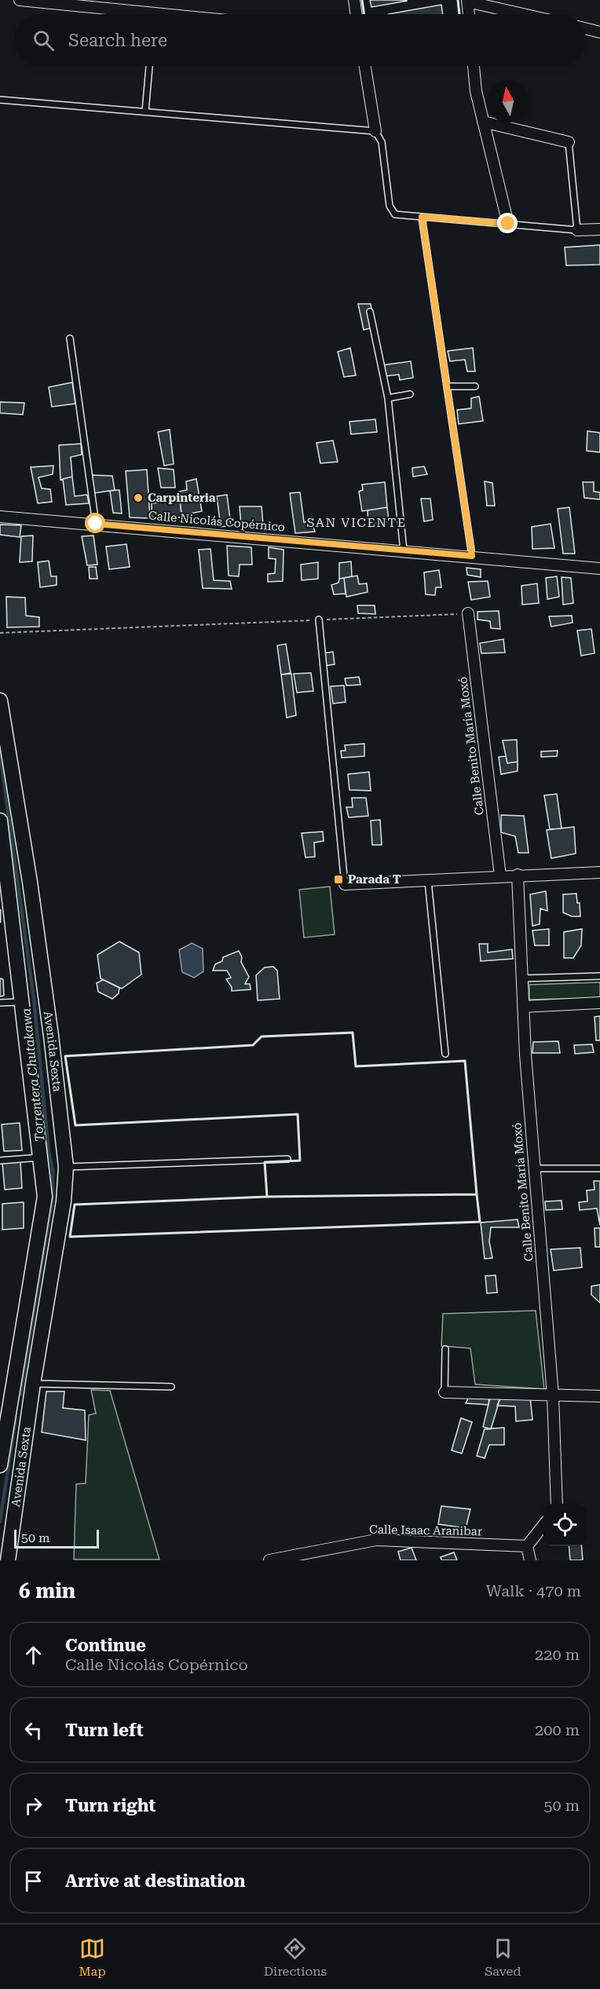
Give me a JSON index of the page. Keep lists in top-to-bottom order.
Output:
{
  "streets": {
    "street": [
      "Calle Nicolás Copérnico",
      "Calle Benito María Moxó",
      "Avenida Sexta",
      "Calle Isaac Aranibar"
    ]
  },
  "districts": ["SAN VICENTE"],
  "water": ["Torrentera Chutakawa"],
  "places": {
    "other": ["Carpinteria"],
    "transit": ["Parada T"]
  },
  "scale_bar": "50 m",
  "north": "top",
  "page": {
    "search": "Search here",
    "scale": "50 m",
    "heading": ["6 min", "Walk · 470 m"],
    "list": [
      ["Continue", "Calle Nicolás Copérnico", "220 m"],
      ["Turn left", "200 m"],
      ["Turn right", "50 m"],
      "Arrive at destination"
    ],
    "nav": ["Map", "Directions", "Saved"]
  }
}
